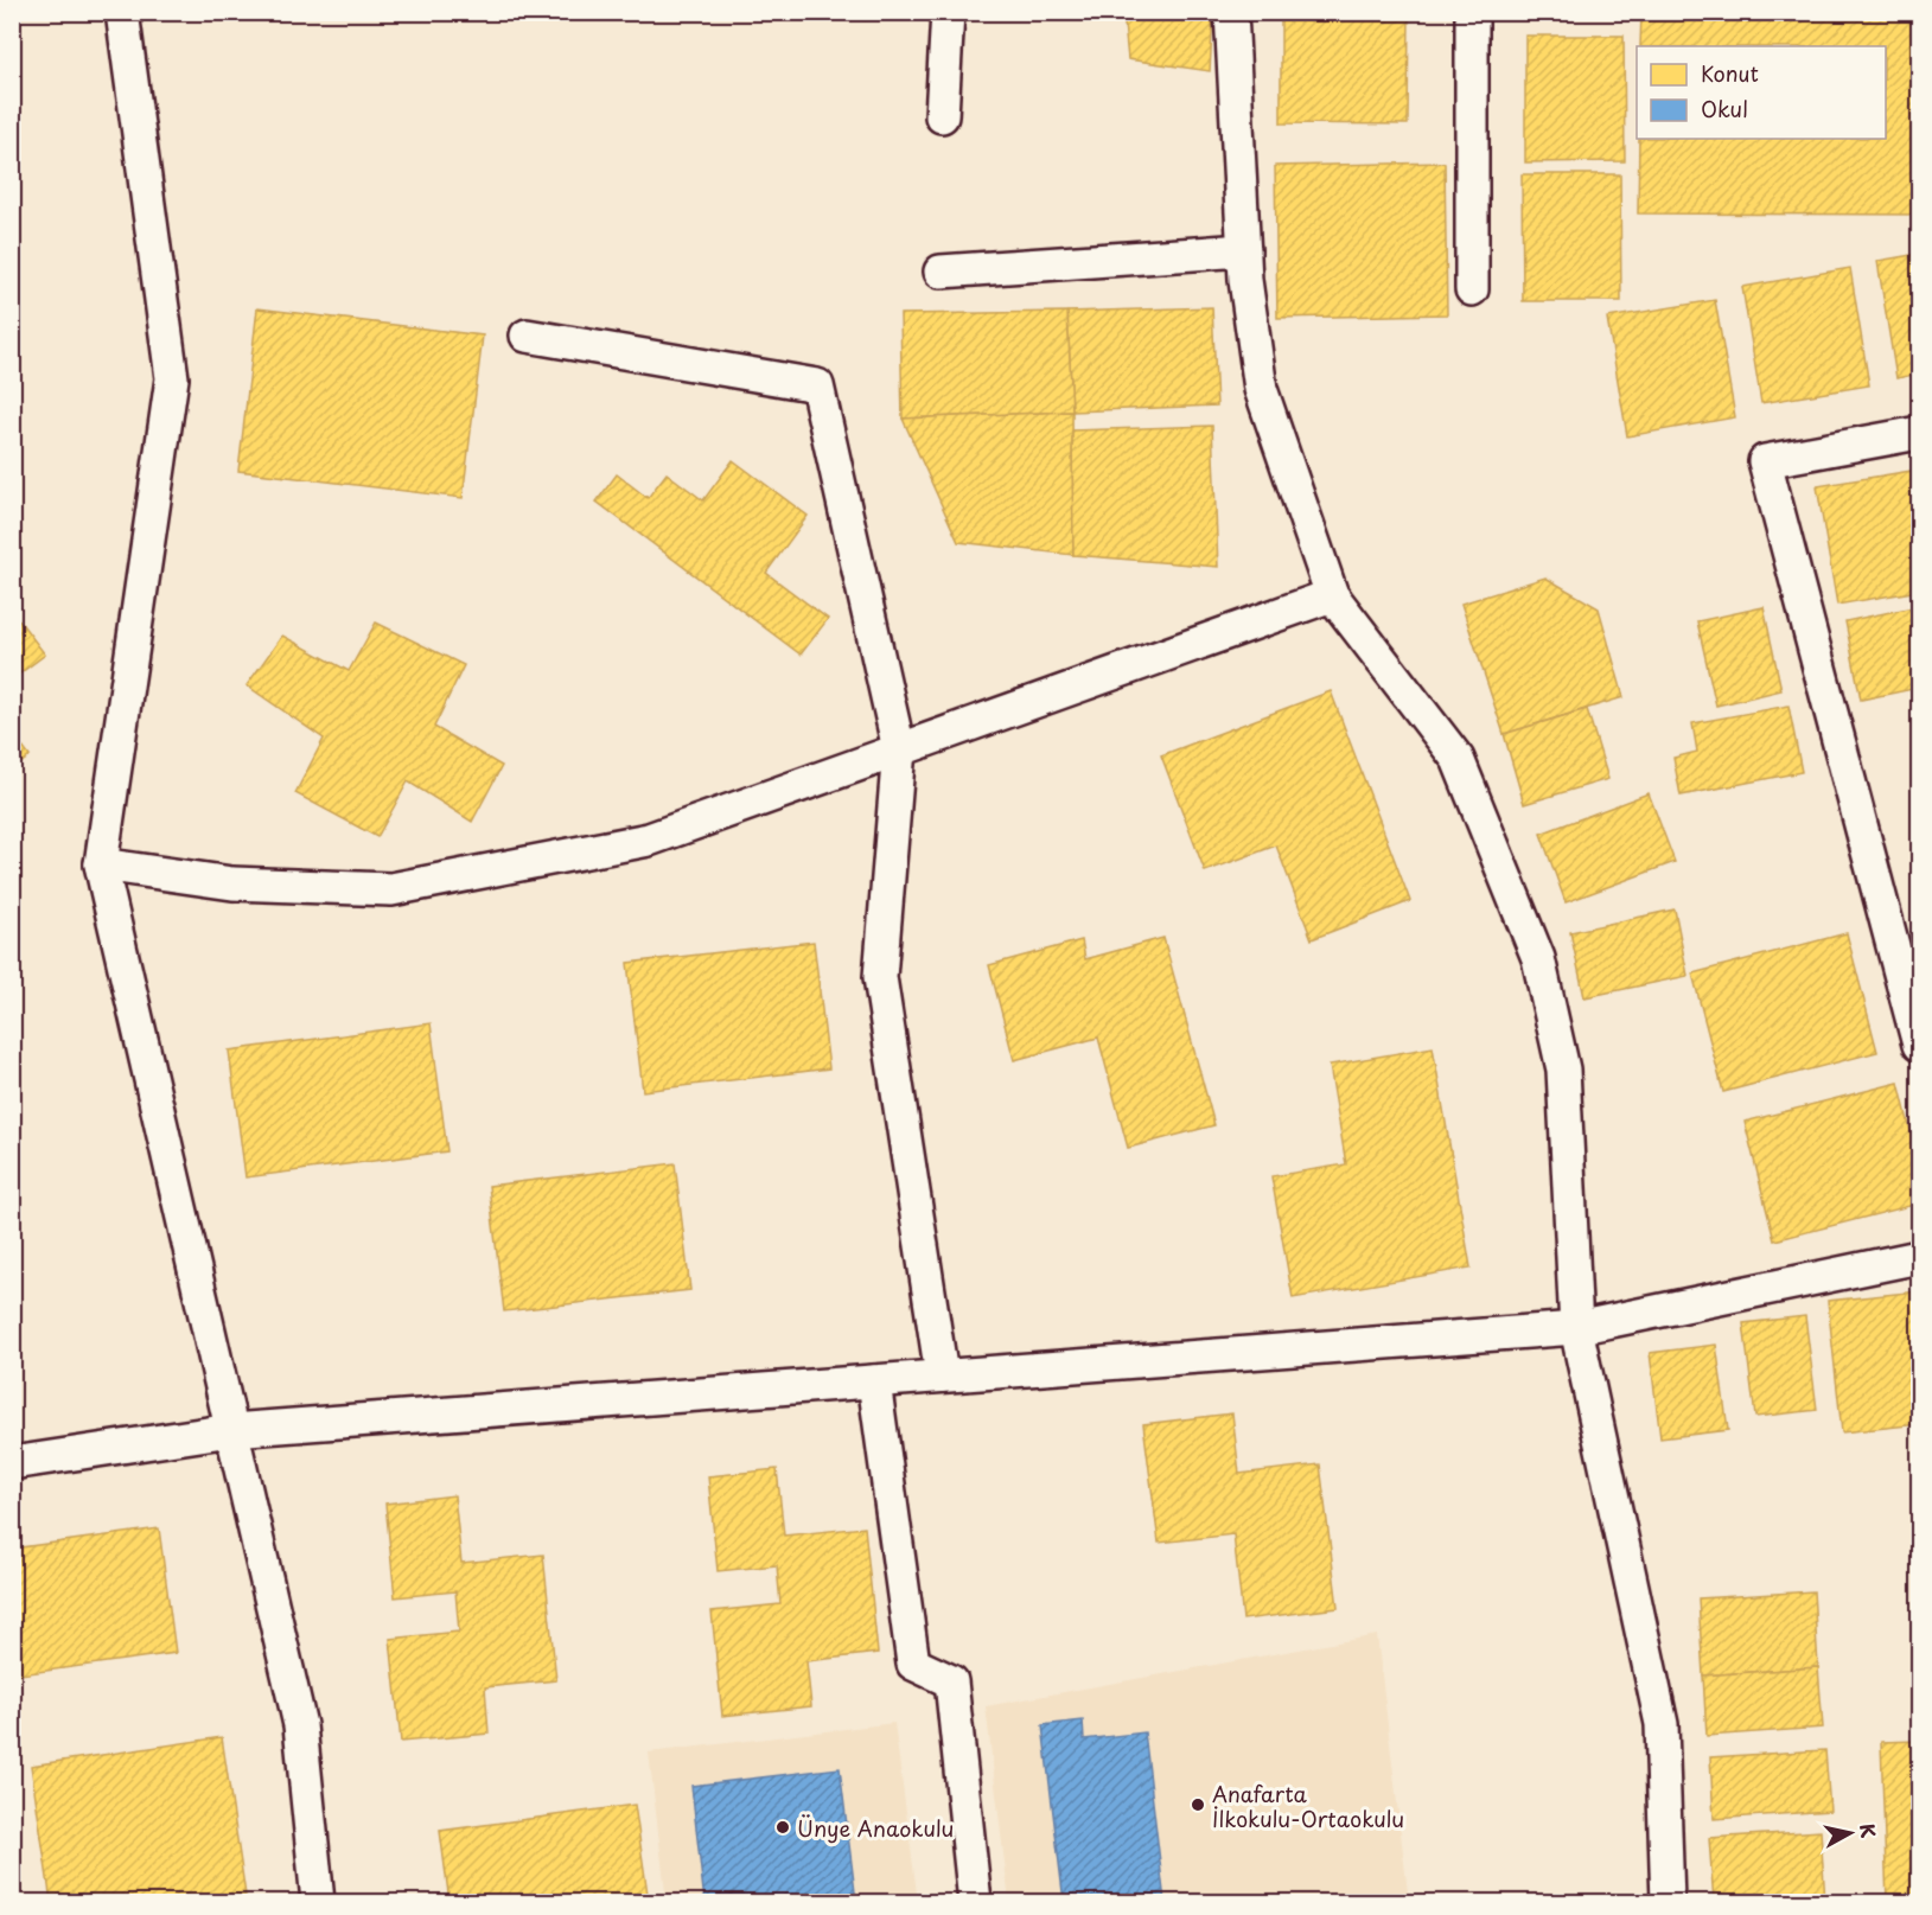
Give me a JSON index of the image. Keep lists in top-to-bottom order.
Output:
{
  "places": ["Anafarta İlkokulu-Ortaokulu", "Ünye Anaokulu"],
  "legend": ["Konut", "Okul"],
  "north": "right"
}
